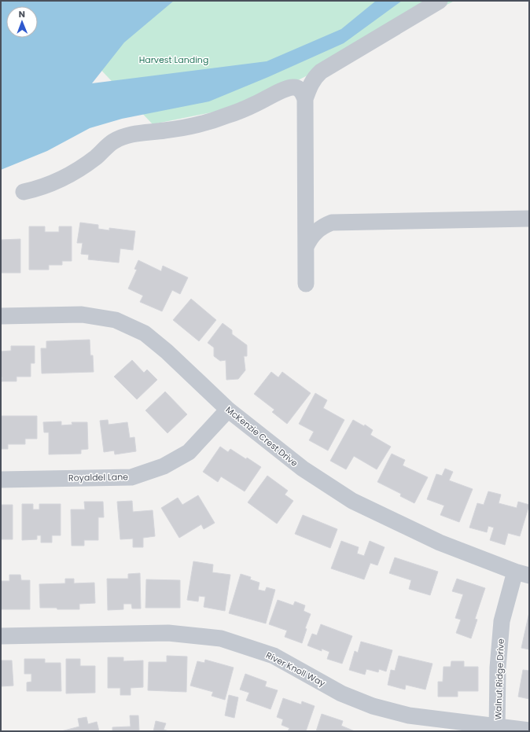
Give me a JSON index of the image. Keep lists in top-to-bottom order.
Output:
{
  "streets": {
    "street": [
      "McKenzie Crest Drive",
      "Royaldel Lane",
      "River Knoll Way",
      "Walnut Ridge Drive"
    ]
  },
  "crossings": [
    ["McKenzie Crest Drive", "Royaldel Lane"],
    ["McKenzie Crest Drive", "Walnut Ridge Drive"],
    ["River Knoll Way", "Walnut Ridge Drive"]
  ],
  "parks": ["Harvest Landing"],
  "north": "top"
}
